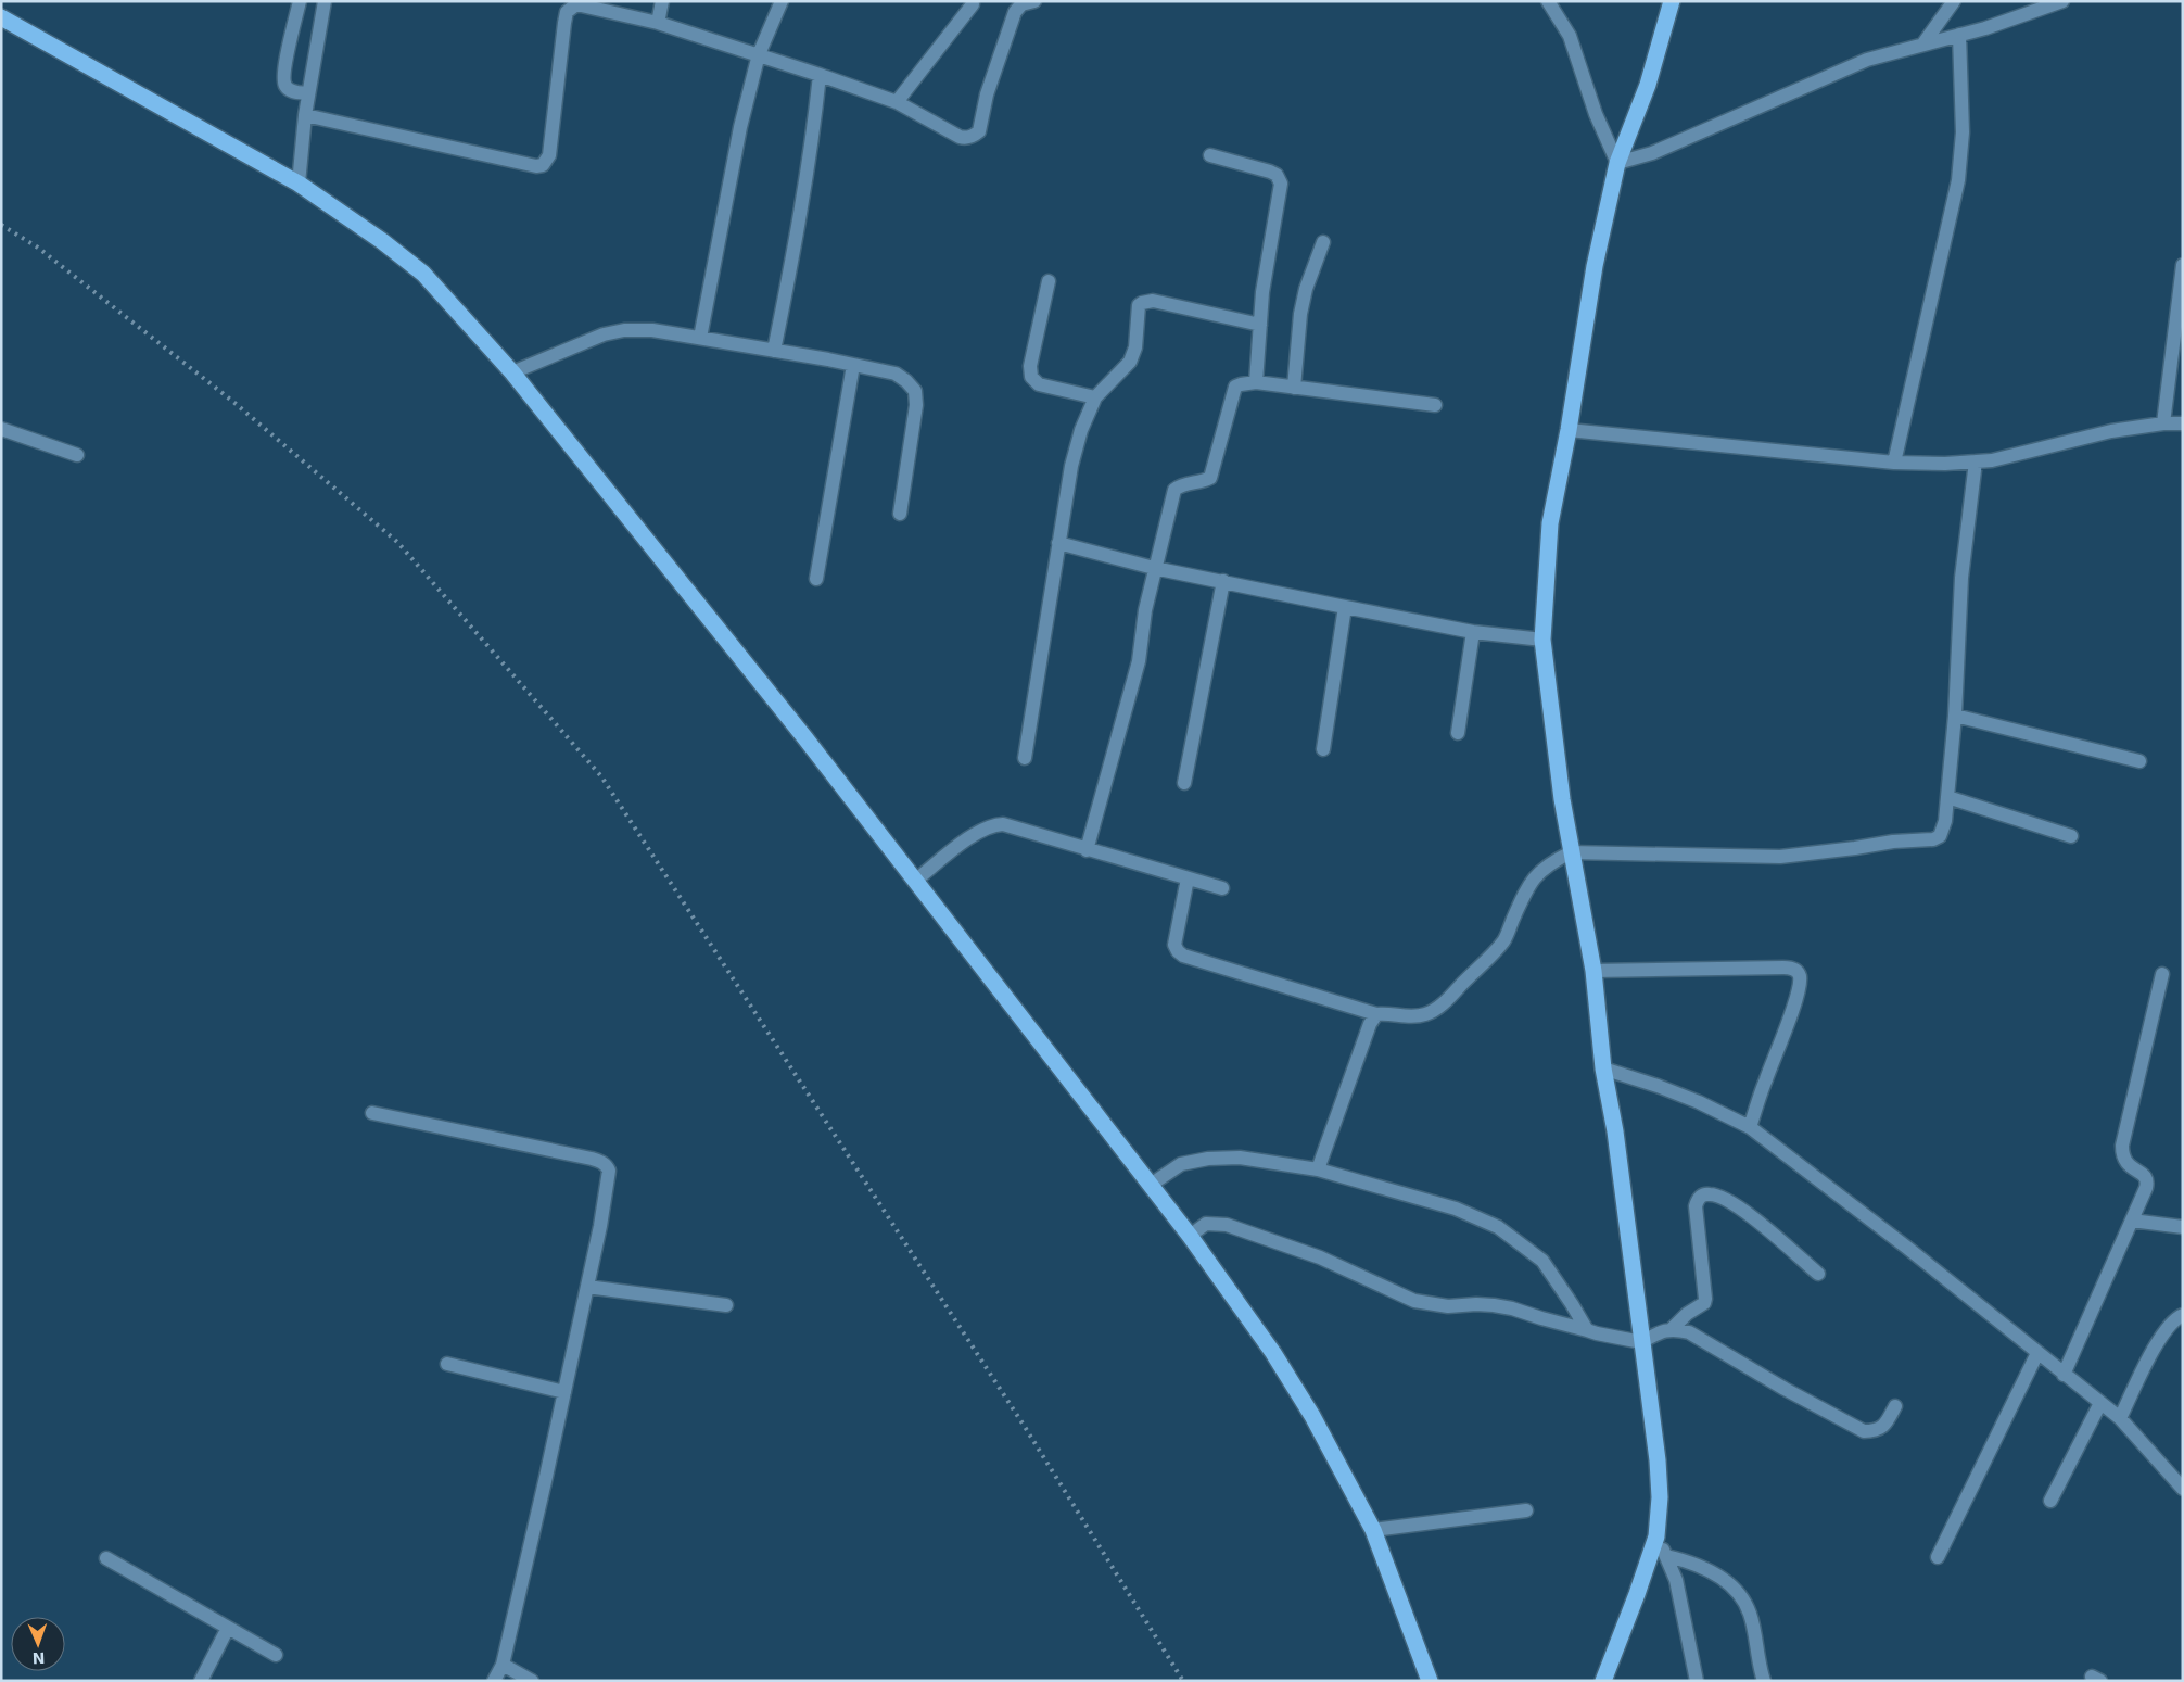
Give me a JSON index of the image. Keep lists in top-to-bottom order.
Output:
{
  "north": "bottom"
}
